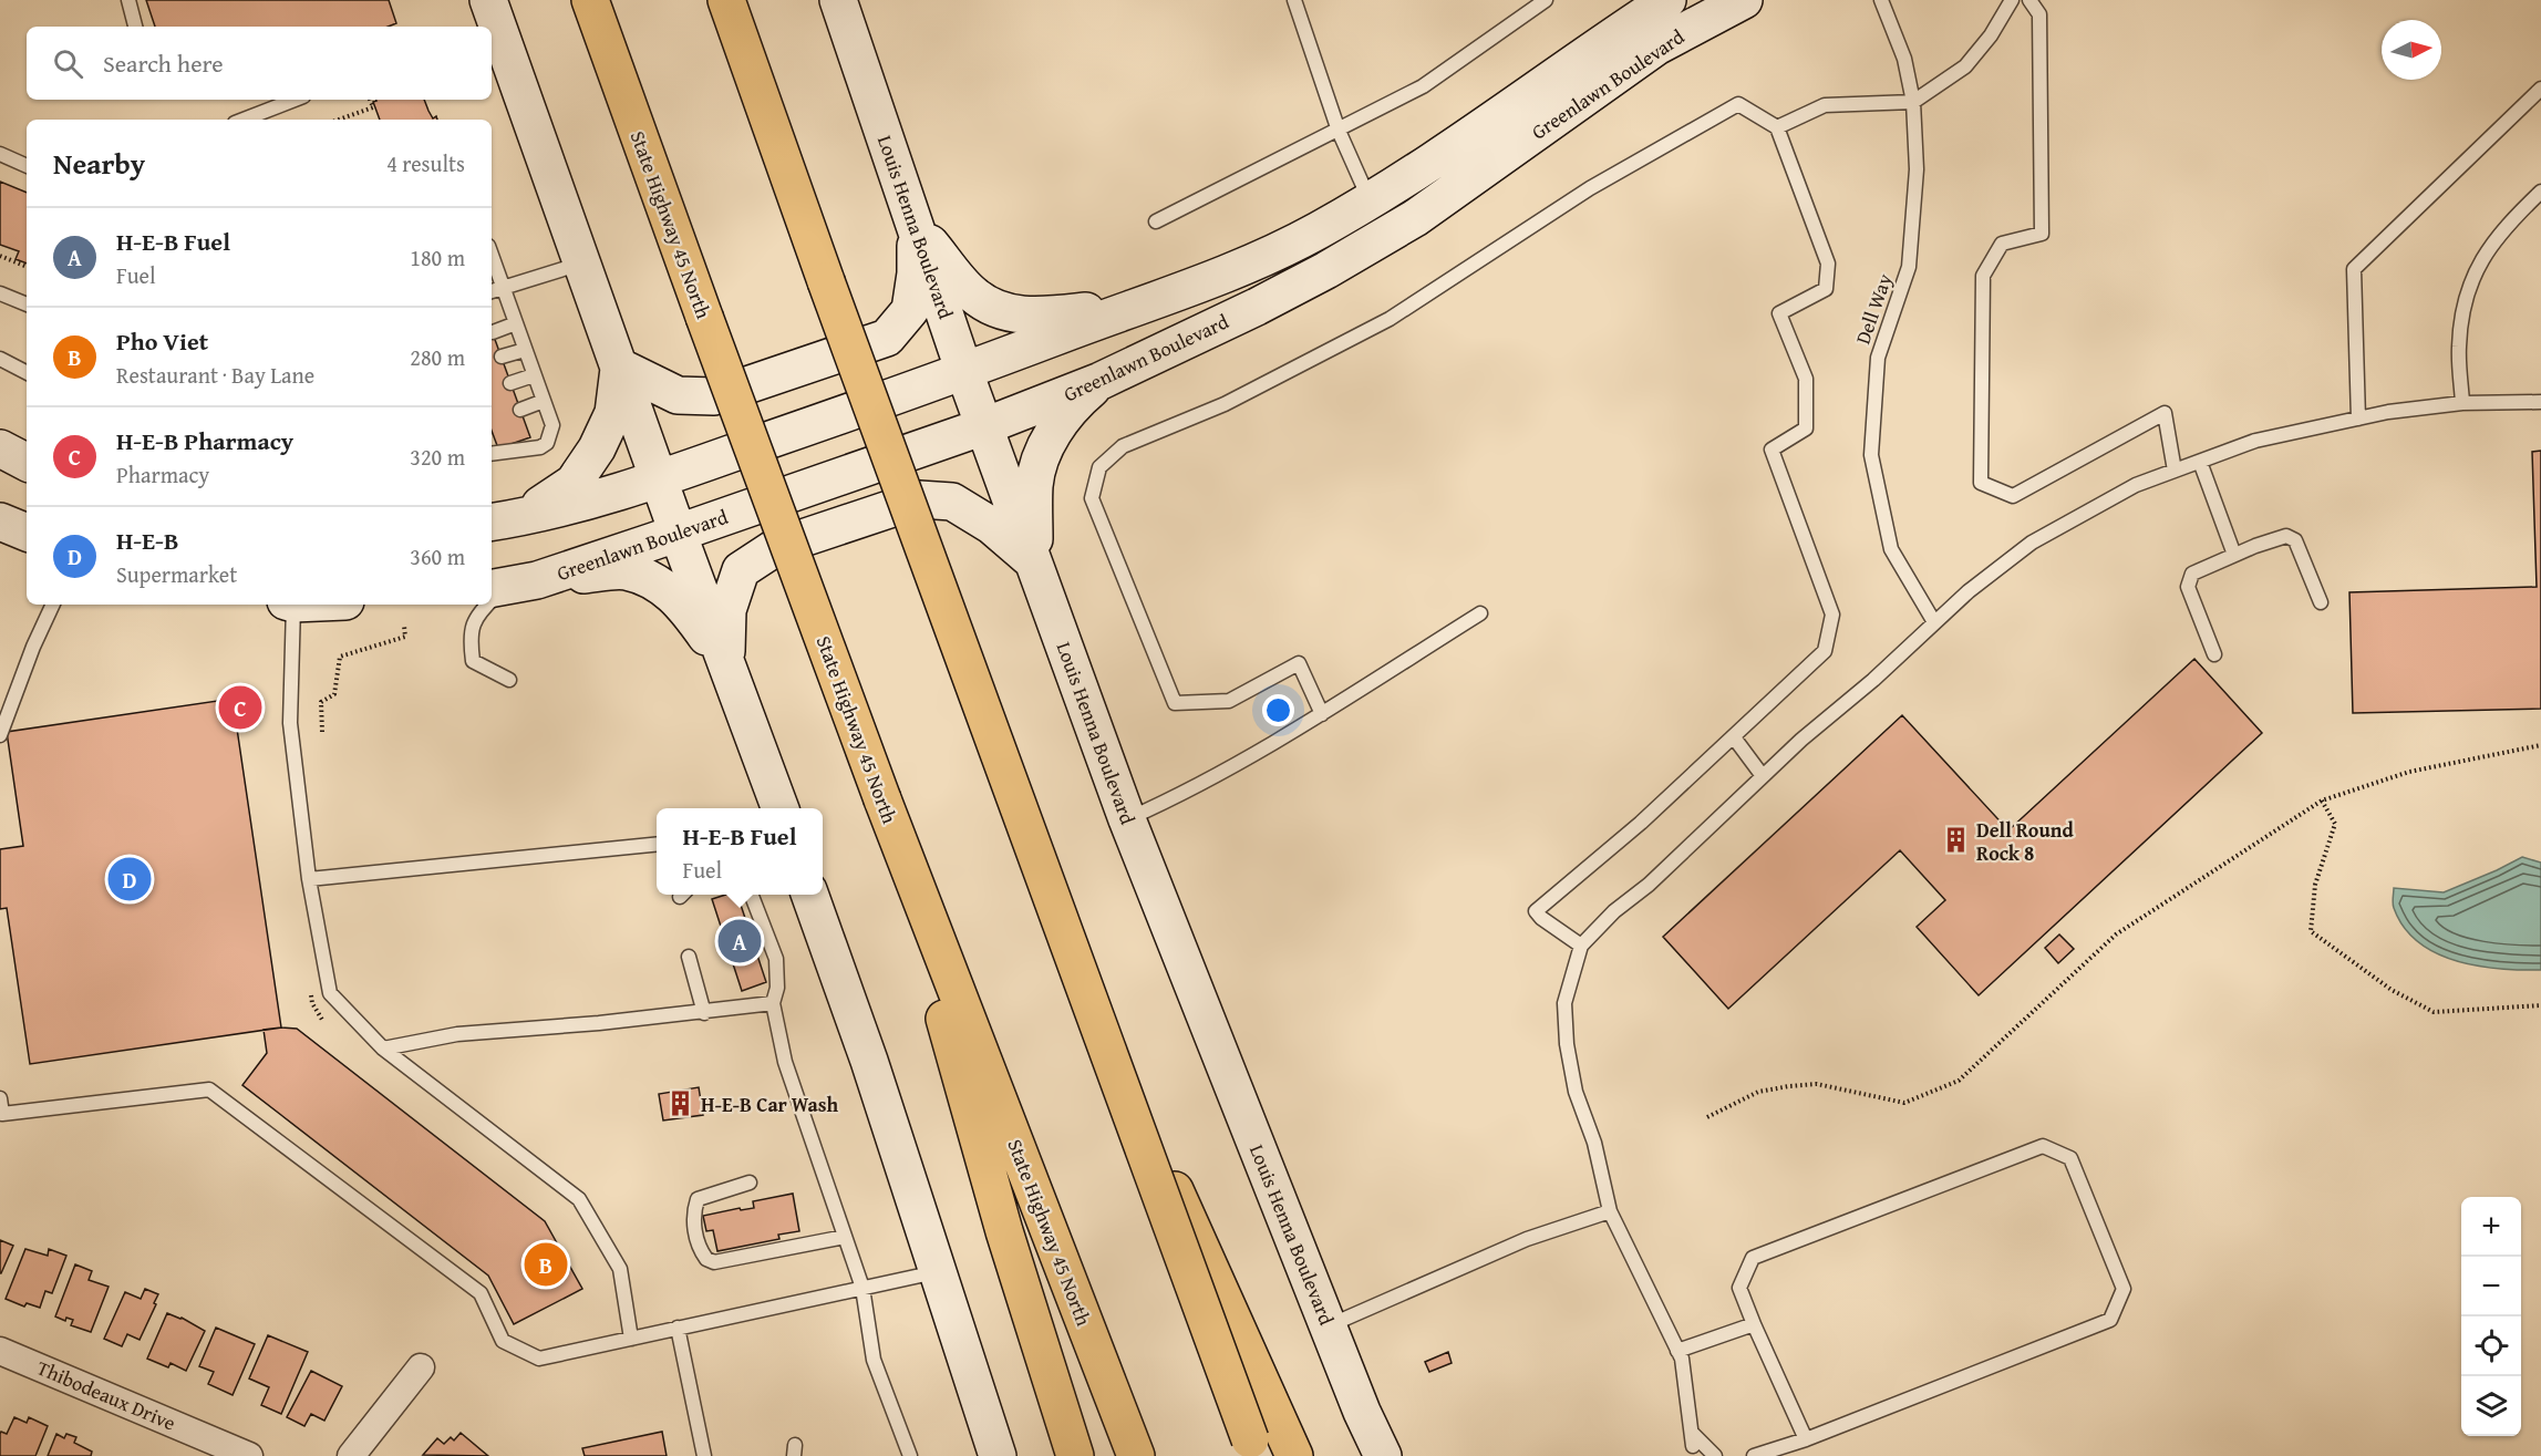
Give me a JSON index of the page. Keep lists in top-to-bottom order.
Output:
{
  "streets": {
    "highway": ["State Highway 45 North"],
    "main road": ["Greenlawn Boulevard", "Louis Henna Boulevard"],
    "street": ["Thibodeaux Drive"],
    "lane": ["Dell Way"]
  },
  "crossings": [
    ["Greenlawn Boulevard", "Louis Henna Boulevard"]
  ],
  "places": {
    "building": ["Dell Round Rock 8", "H-E-B Car Wash"]
  },
  "north": "right",
  "page": {
    "search": "Search here",
    "heading": ["Nearby", "4 results"],
    "list": [
      {
        "mark": "A",
        "name": "H-E-B Fuel",
        "note": "Fuel",
        "value": "180 m"
      },
      {
        "mark": "B",
        "name": "Pho Viet",
        "note": "Restaurant · Bay Lane",
        "value": "280 m"
      },
      {
        "mark": "C",
        "name": "H-E-B Pharmacy",
        "note": "Pharmacy",
        "value": "320 m"
      },
      {
        "mark": "D",
        "name": "H-E-B",
        "note": "Supermarket",
        "value": "360 m"
      }
    ],
    "pins": [
      "C",
      "D",
      "A",
      "B"
    ],
    "popup": ["H-E-B Fuel", "Fuel"],
    "map_buttons": ["+", "−"]
  }
}
